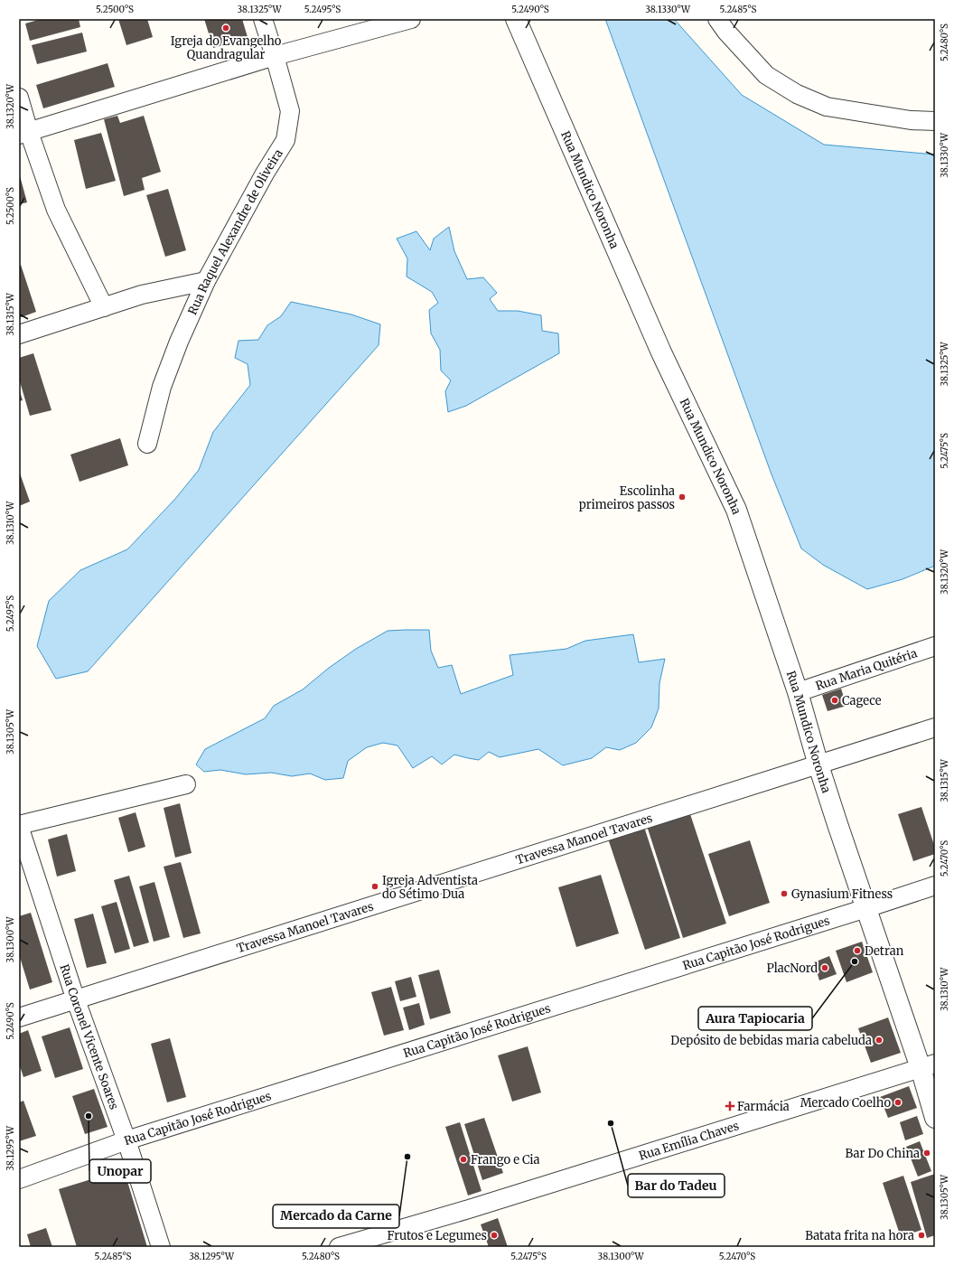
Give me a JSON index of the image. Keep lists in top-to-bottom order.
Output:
{
  "streets": {
    "street": [
      "Rua Mundico Noronha",
      "Rua Raquel Alexandre de Oliveira",
      "Rua Maria Quitéria",
      "Travessa Manoel Tavares",
      "Rua Capitão José Rodrigues",
      "Rua Coronel Vicente Soares",
      "Rua Emília Chaves"
    ]
  },
  "crossings": [
    ["Rua Mundico Noronha", "Rua Maria Quitéria"],
    ["Rua Mundico Noronha", "Travessa Manoel Tavares"],
    ["Rua Mundico Noronha", "Rua Capitão José Rodrigues"],
    ["Rua Mundico Noronha", "Rua Emília Chaves"],
    ["Travessa Manoel Tavares", "Rua Coronel Vicente Soares"],
    ["Rua Capitão José Rodrigues", "Rua Coronel Vicente Soares"]
  ],
  "places": {
    "other": [
      "Igreja do Evangelho Quandragular",
      "Escolinha primeiros passos",
      "Cagece",
      "Igreja Adventista do Sétimo Dua",
      "Gynasium Fitness",
      "Detran",
      "Aura Tapiocaria",
      "PlacNord",
      "Depósito de bebidas maria cabeluda",
      "Mercado Coelho",
      "Unopar",
      "Bar do Tadeu",
      "Bar Do China",
      "Mercado da Carne",
      "Frango e Cia",
      "Frutos e Legumes",
      "Batata frita na hora"
    ],
    "health": ["Farmácia"]
  },
  "coordinates": [
    "5.2500°S",
    "38.1325°W",
    "5.2495°S",
    "5.2490°S",
    "38.1330°W",
    "5.2485°S",
    "5.2480°S",
    "38.1320°W",
    "38.1315°W",
    "5.2475°S",
    "38.1310°W",
    "38.1305°W",
    "5.2470°S",
    "38.1300°W",
    "38.1295°W"
  ]
}
